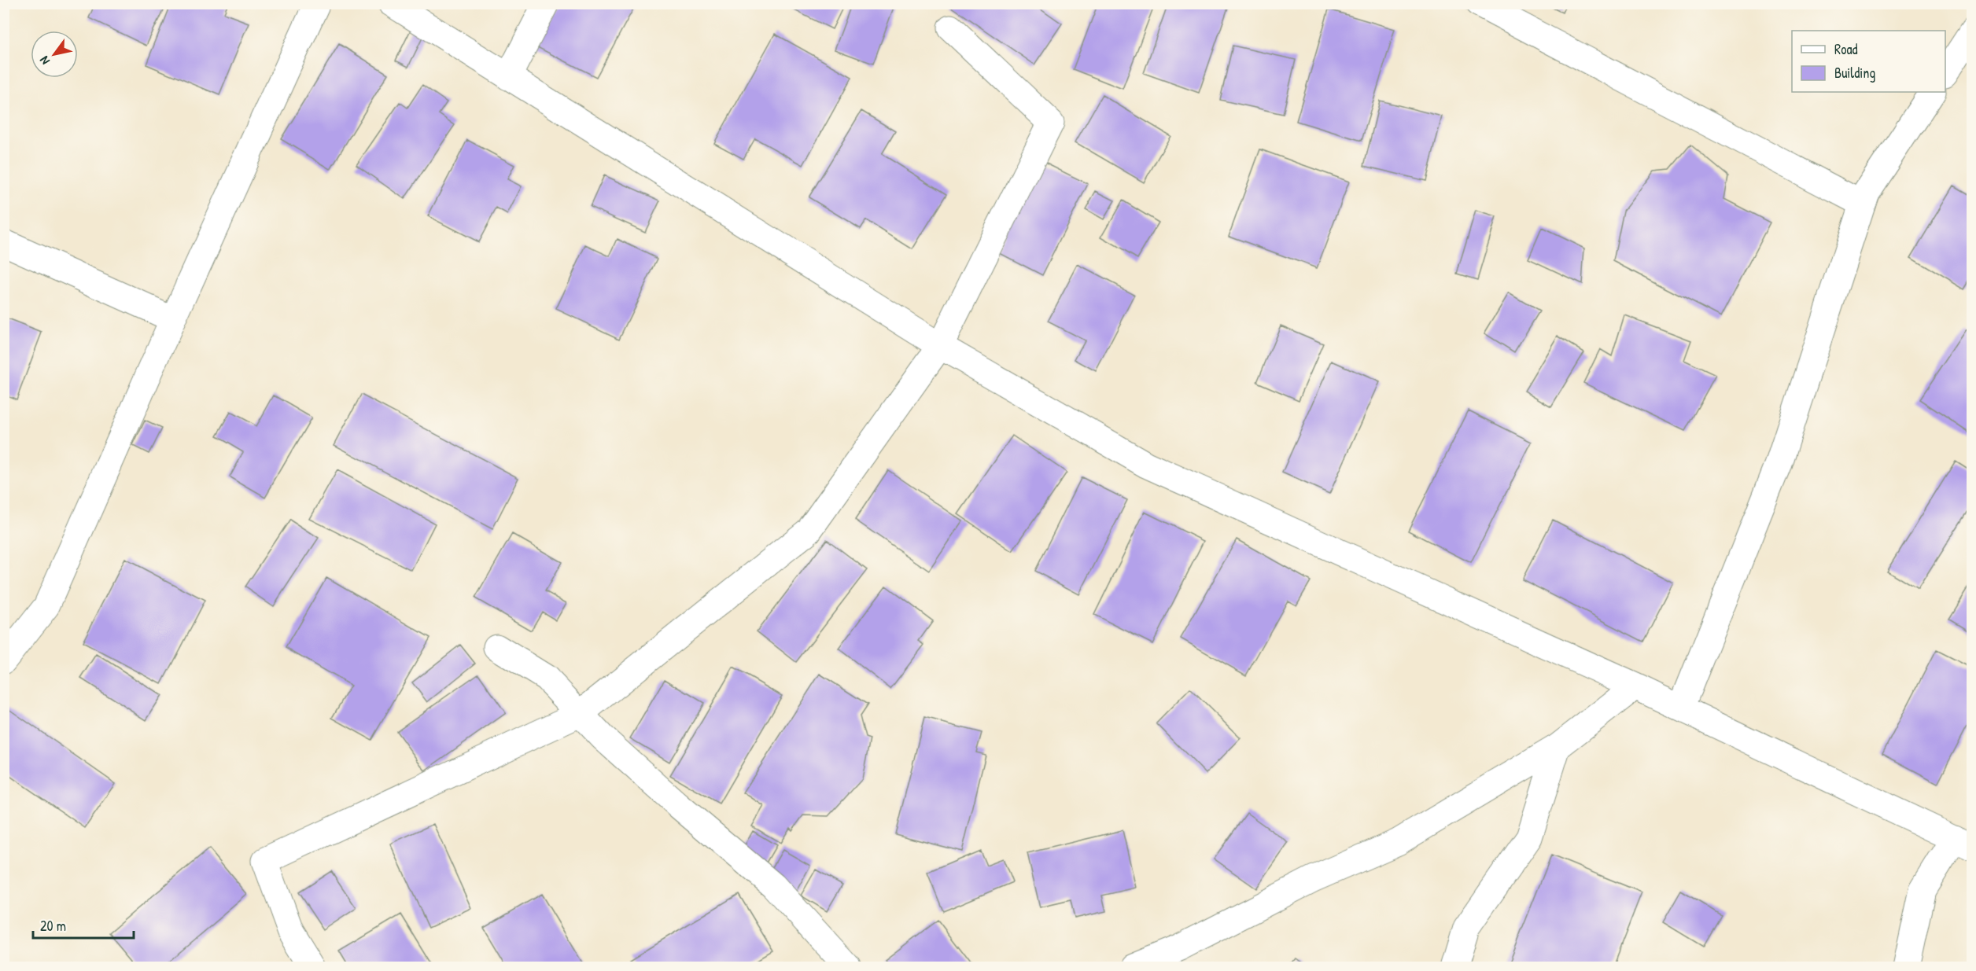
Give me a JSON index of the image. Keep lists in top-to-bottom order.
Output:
{
  "legend": ["Road", "Building"],
  "scale_bar": "20 m",
  "north": "bottom left"
}
